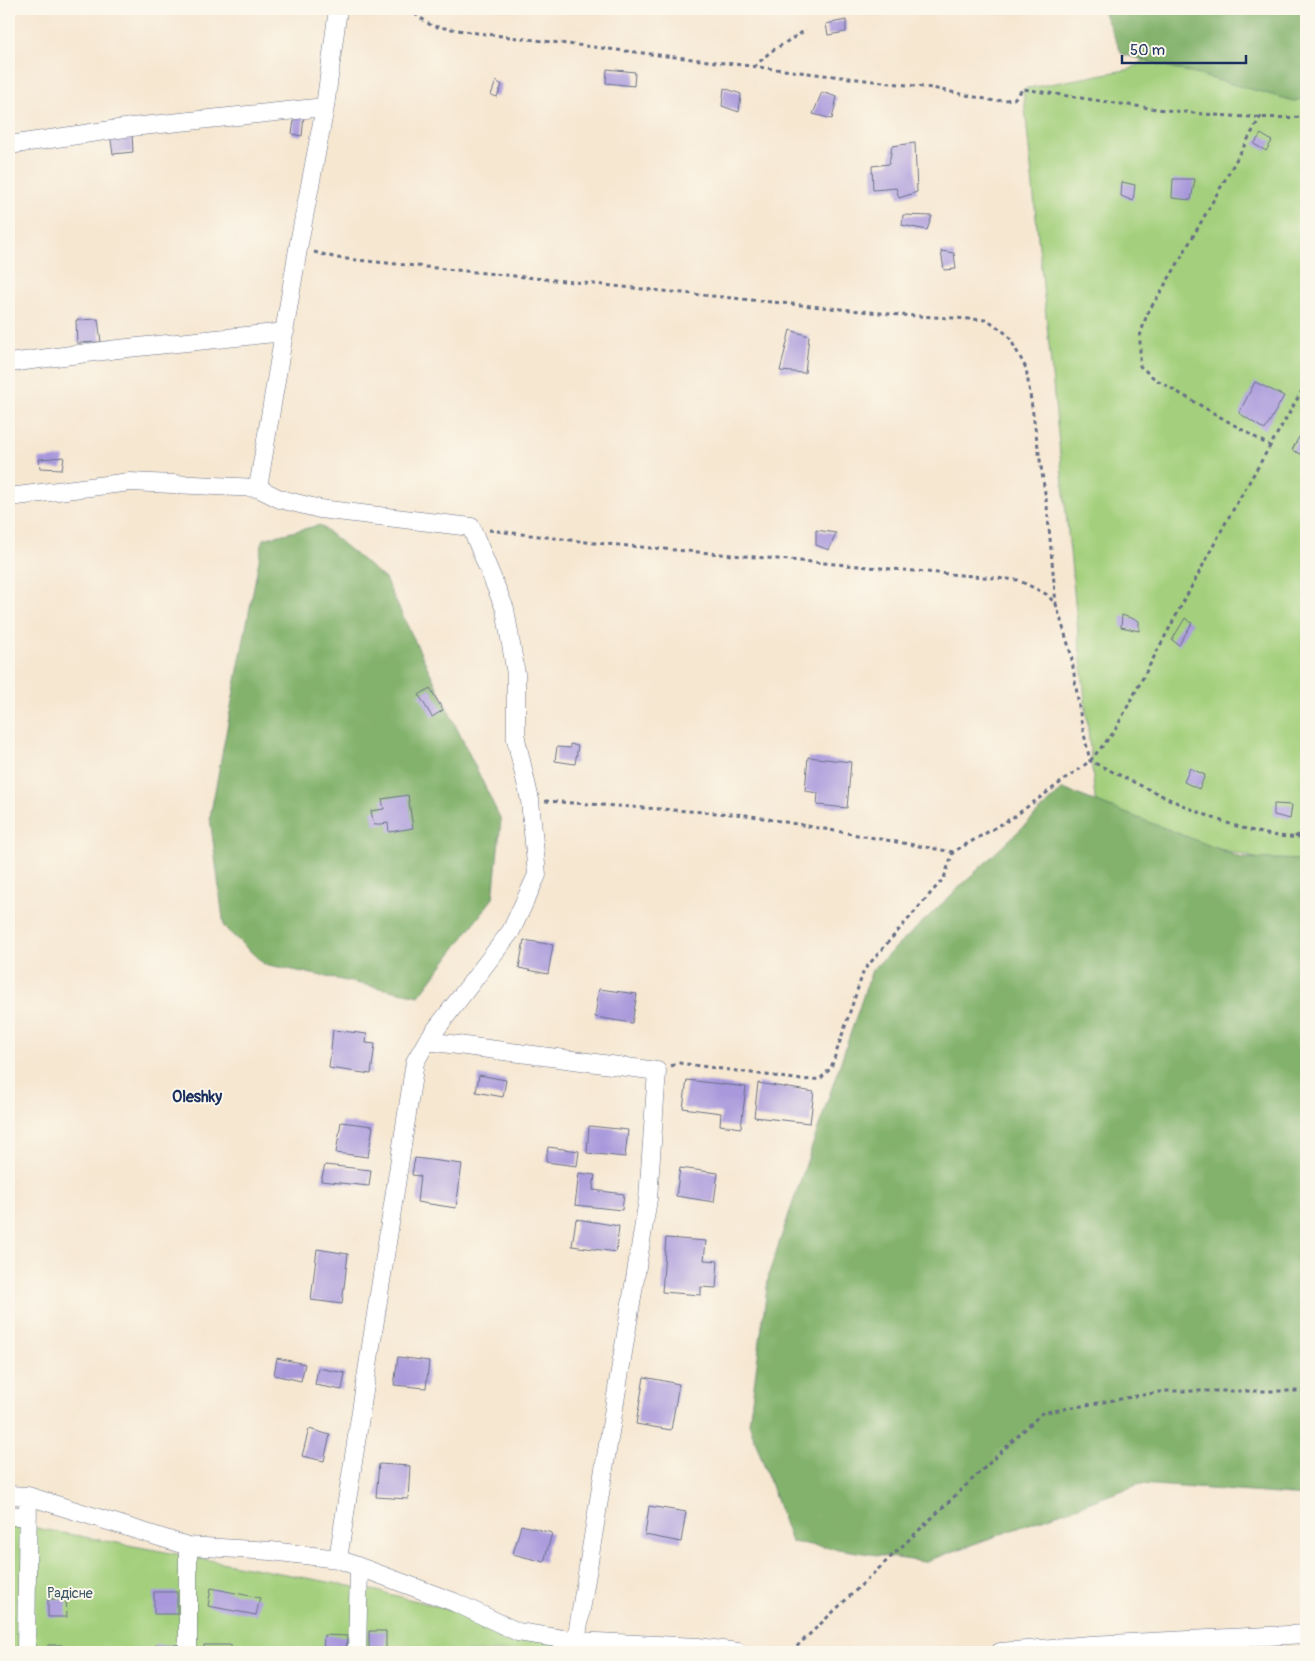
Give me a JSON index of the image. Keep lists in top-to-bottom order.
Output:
{
  "districts": ["Oleshky"],
  "parks": ["Радісне"],
  "scale_bar": "50 m"
}
